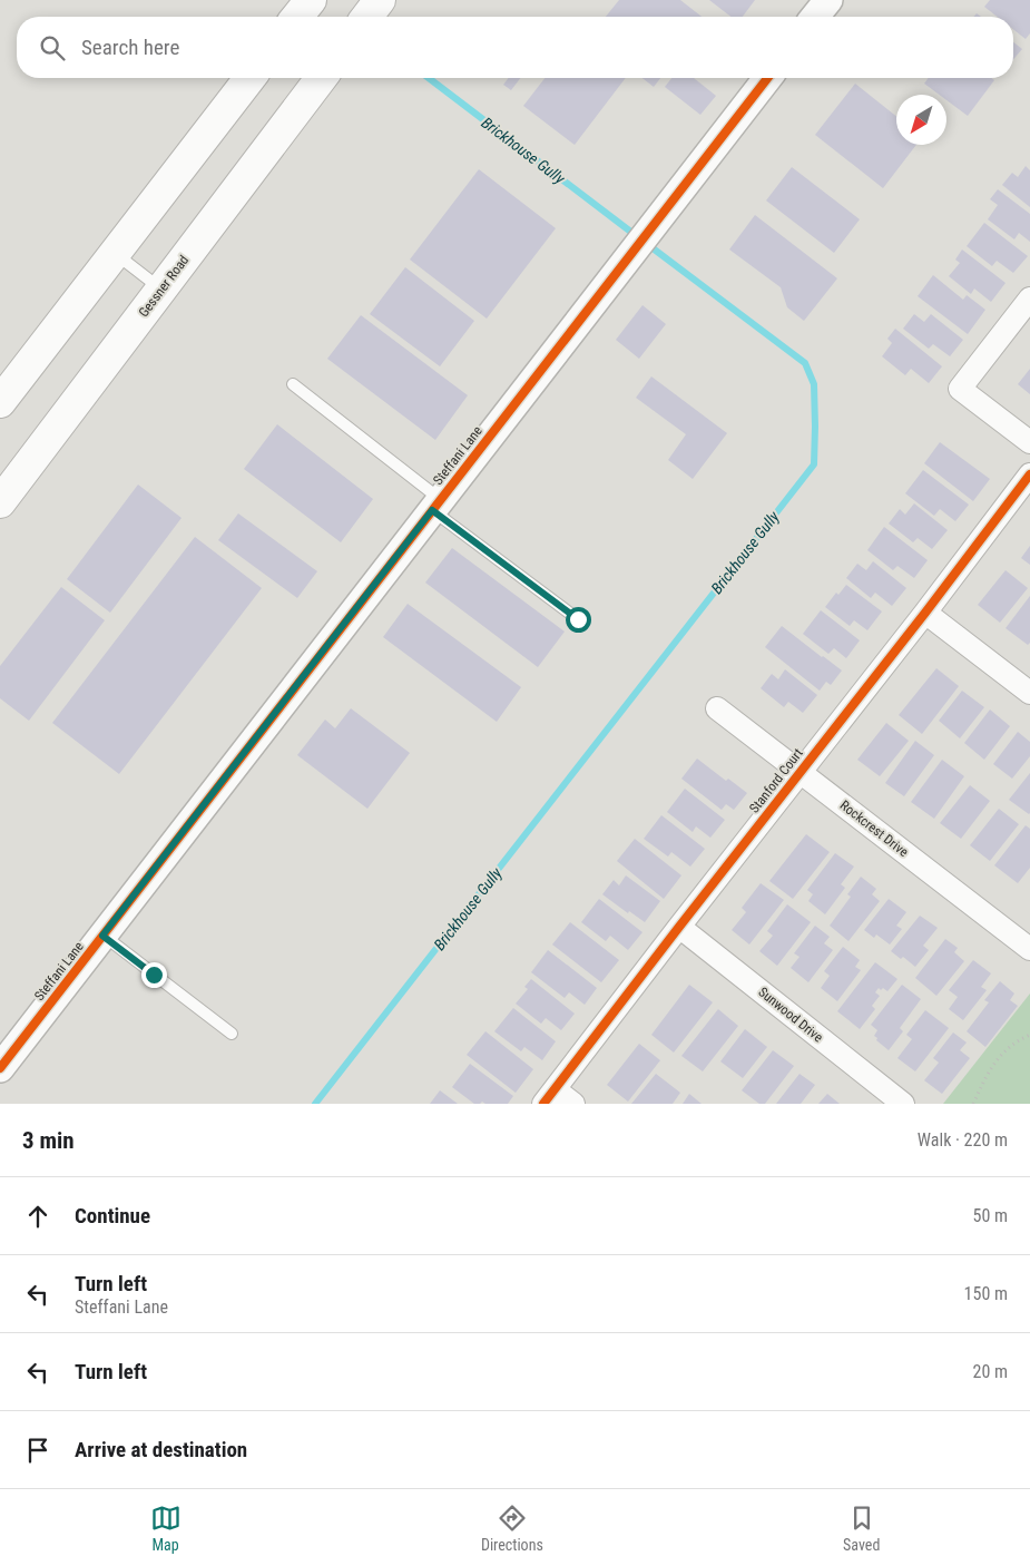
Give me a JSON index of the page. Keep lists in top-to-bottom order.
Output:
{
  "streets": {
    "main road": ["Gessner Road"],
    "street": [
      "Steffani Lane",
      "Stanford Court",
      "Rockcrest Drive",
      "Sunwood Drive"
    ]
  },
  "crossings": [
    ["Stanford Court", "Rockcrest Drive"],
    ["Stanford Court", "Sunwood Drive"]
  ],
  "water": ["Brickhouse Gully"],
  "north": "bottom left",
  "page": {
    "search": "Search here",
    "heading": ["3 min", "Walk · 220 m"],
    "list": [
      ["Continue", "50 m"],
      ["Turn left", "Steffani Lane", "150 m"],
      ["Turn left", "20 m"],
      "Arrive at destination"
    ],
    "nav": ["Map", "Directions", "Saved"]
  }
}
